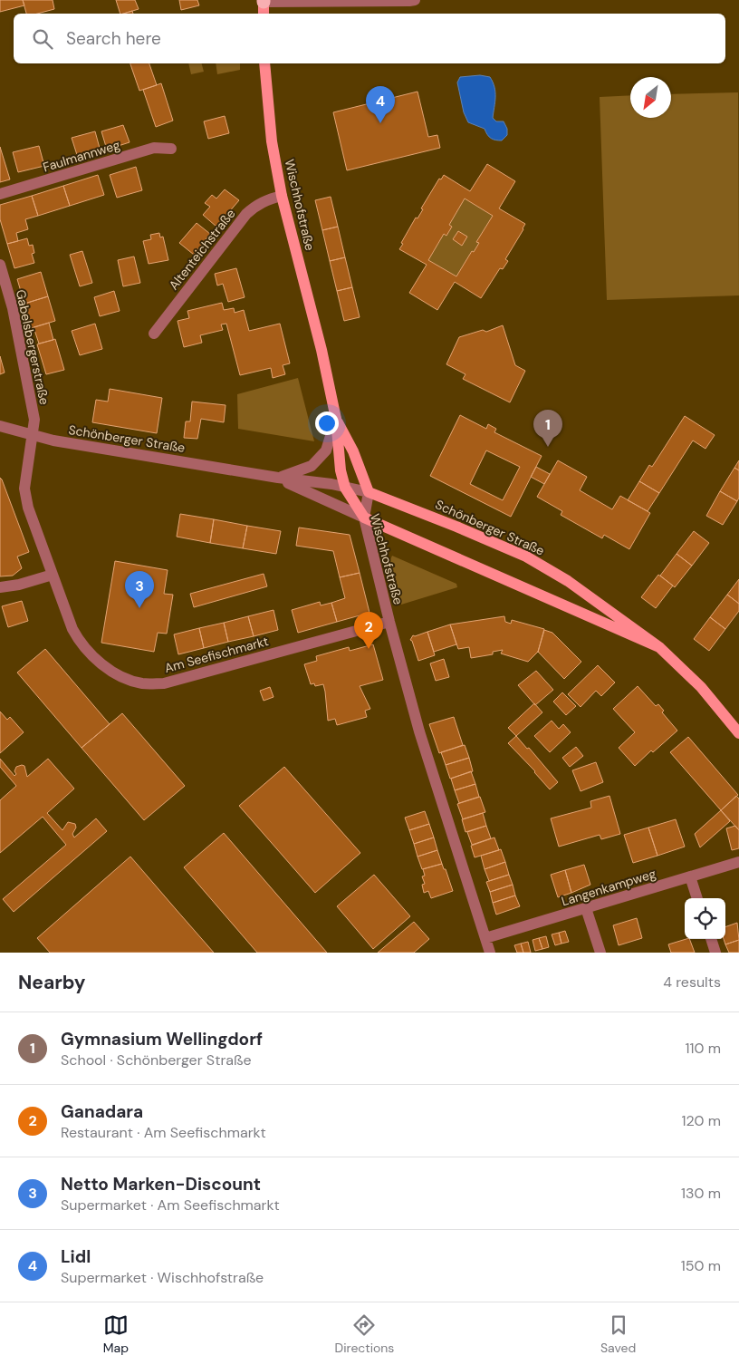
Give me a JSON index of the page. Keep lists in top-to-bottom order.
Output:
{
  "streets": {
    "main road": ["Wischhofstraße", "Schönberger Straße"],
    "street": [
      "Faulmannweg",
      "Altenteichstraße",
      "Gabelsbergerstraße",
      "Am Seefischmarkt",
      "Langenkampweg"
    ]
  },
  "crossings": [
    ["Wischhofstraße", "Altenteichstraße"],
    ["Wischhofstraße", "Schönberger Straße"],
    ["Wischhofstraße", "Am Seefischmarkt"],
    ["Wischhofstraße", "Langenkampweg"],
    ["Gabelsbergerstraße", "Schönberger Straße"],
    ["Gabelsbergerstraße", "Am Seefischmarkt"],
    ["Schönberger Straße", "Am Seefischmarkt"]
  ],
  "north": "bottom left",
  "page": {
    "search": "Search here",
    "pins": [
      "4",
      "1",
      "3",
      "2"
    ],
    "heading": ["Nearby", "4 results"],
    "list": [
      {
        "mark": "1",
        "name": "Gymnasium Wellingdorf",
        "note": "School · Schönberger Straße",
        "value": "110 m"
      },
      {
        "mark": "2",
        "name": "Ganadara",
        "note": "Restaurant · Am Seefischmarkt",
        "value": "120 m"
      },
      {
        "mark": "3",
        "name": "Netto Marken-Discount",
        "note": "Supermarket · Am Seefischmarkt",
        "value": "130 m"
      },
      {
        "mark": "4",
        "name": "Lidl",
        "note": "Supermarket · Wischhofstraße",
        "value": "150 m"
      }
    ],
    "nav": ["Map", "Directions", "Saved"]
  }
}
